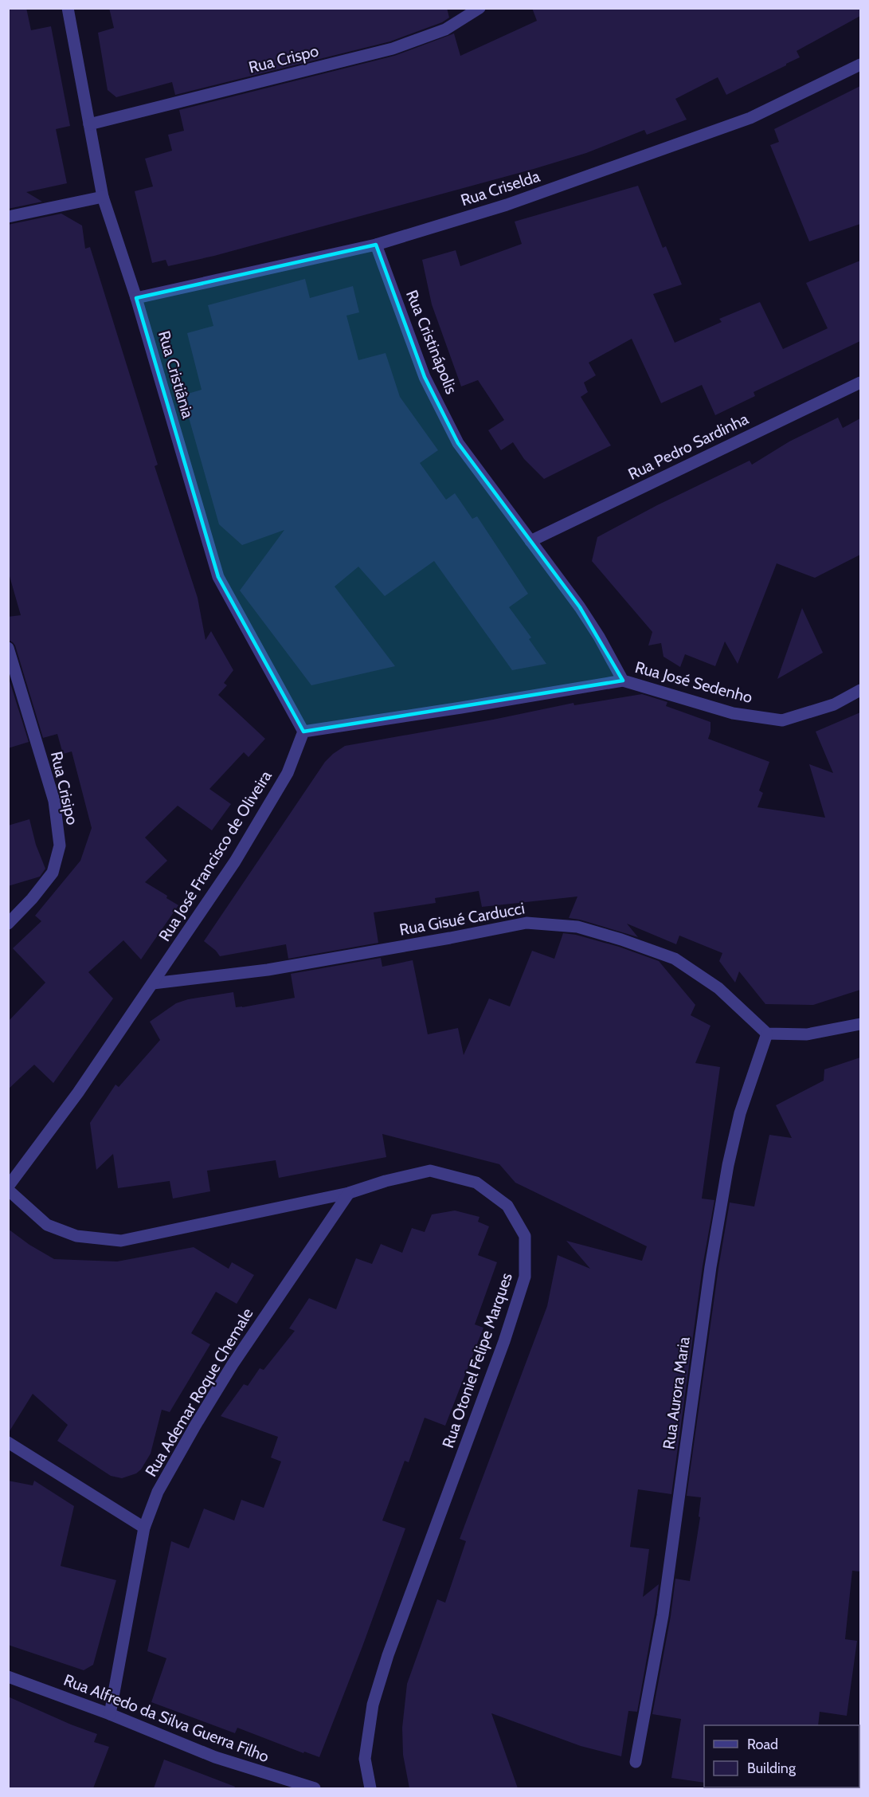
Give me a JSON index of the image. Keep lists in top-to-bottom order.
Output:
{
  "streets": {
    "street": [
      "Rua Crispo",
      "Rua Criselda",
      "Rua Cristinápolis",
      "Rua Cristiânia",
      "Rua Pedro Sardinha",
      "Rua José Sedenho",
      "Rua Crisipo",
      "Rua José Francisco de Oliveira",
      "Rua Gisué Carducci",
      "Rua Otoniel Felipe Marques",
      "Rua Ademar Roque Chemale",
      "Rua Aurora Maria",
      "Rua Alfredo da Silva Guerra Filho"
    ]
  },
  "crossings": [
    ["Rua Crispo", "Rua Cristiânia"],
    ["Rua Criselda", "Rua Cristinápolis"],
    ["Rua Criselda", "Rua Cristiânia"],
    ["Rua Cristinápolis", "Rua Pedro Sardinha"],
    ["Rua Cristinápolis", "Rua José Sedenho"],
    ["Rua Cristiânia", "Rua José Francisco de Oliveira"],
    ["Rua Pedro Sardinha", "Rua José Sedenho"],
    ["Rua José Francisco de Oliveira", "Rua Gisué Carducci"],
    ["Rua José Francisco de Oliveira", "Rua Otoniel Felipe Marques"],
    ["Rua Gisué Carducci", "Rua Aurora Maria"],
    ["Rua Otoniel Felipe Marques", "Rua Ademar Roque Chemale"],
    ["Rua Ademar Roque Chemale", "Rua Alfredo da Silva Guerra Filho"]
  ],
  "legend": ["Road", "Building"]
}
